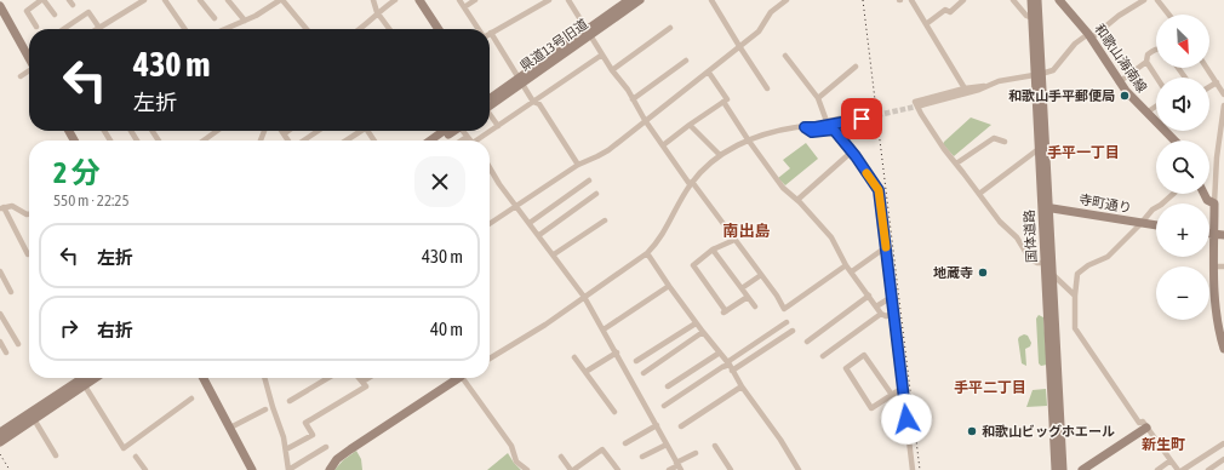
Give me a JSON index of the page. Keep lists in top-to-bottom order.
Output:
{
  "streets": {
    "street": [
      "県道13号旧道",
      "和歌山海南線",
      "寺町通り",
      "国体道路"
    ]
  },
  "crossings": [
    ["寺町通り", "国体道路"]
  ],
  "districts": [
    "手平一丁目",
    "南出島",
    "手平二丁目",
    "新生町"
  ],
  "places": ["和歌山手平郵便局", "地蔵寺", "和歌山ビッグホエール"],
  "north": "bottom right",
  "page": {
    "map_buttons": ["+", "−"],
    "turn": ["430 m", "左折"],
    "heading": ["2 分", "550 m · 22:25"],
    "list": [
      {
        "name": "左折",
        "value": "430 m"
      },
      {
        "name": "右折",
        "value": "40 m"
      }
    ]
  }
}
